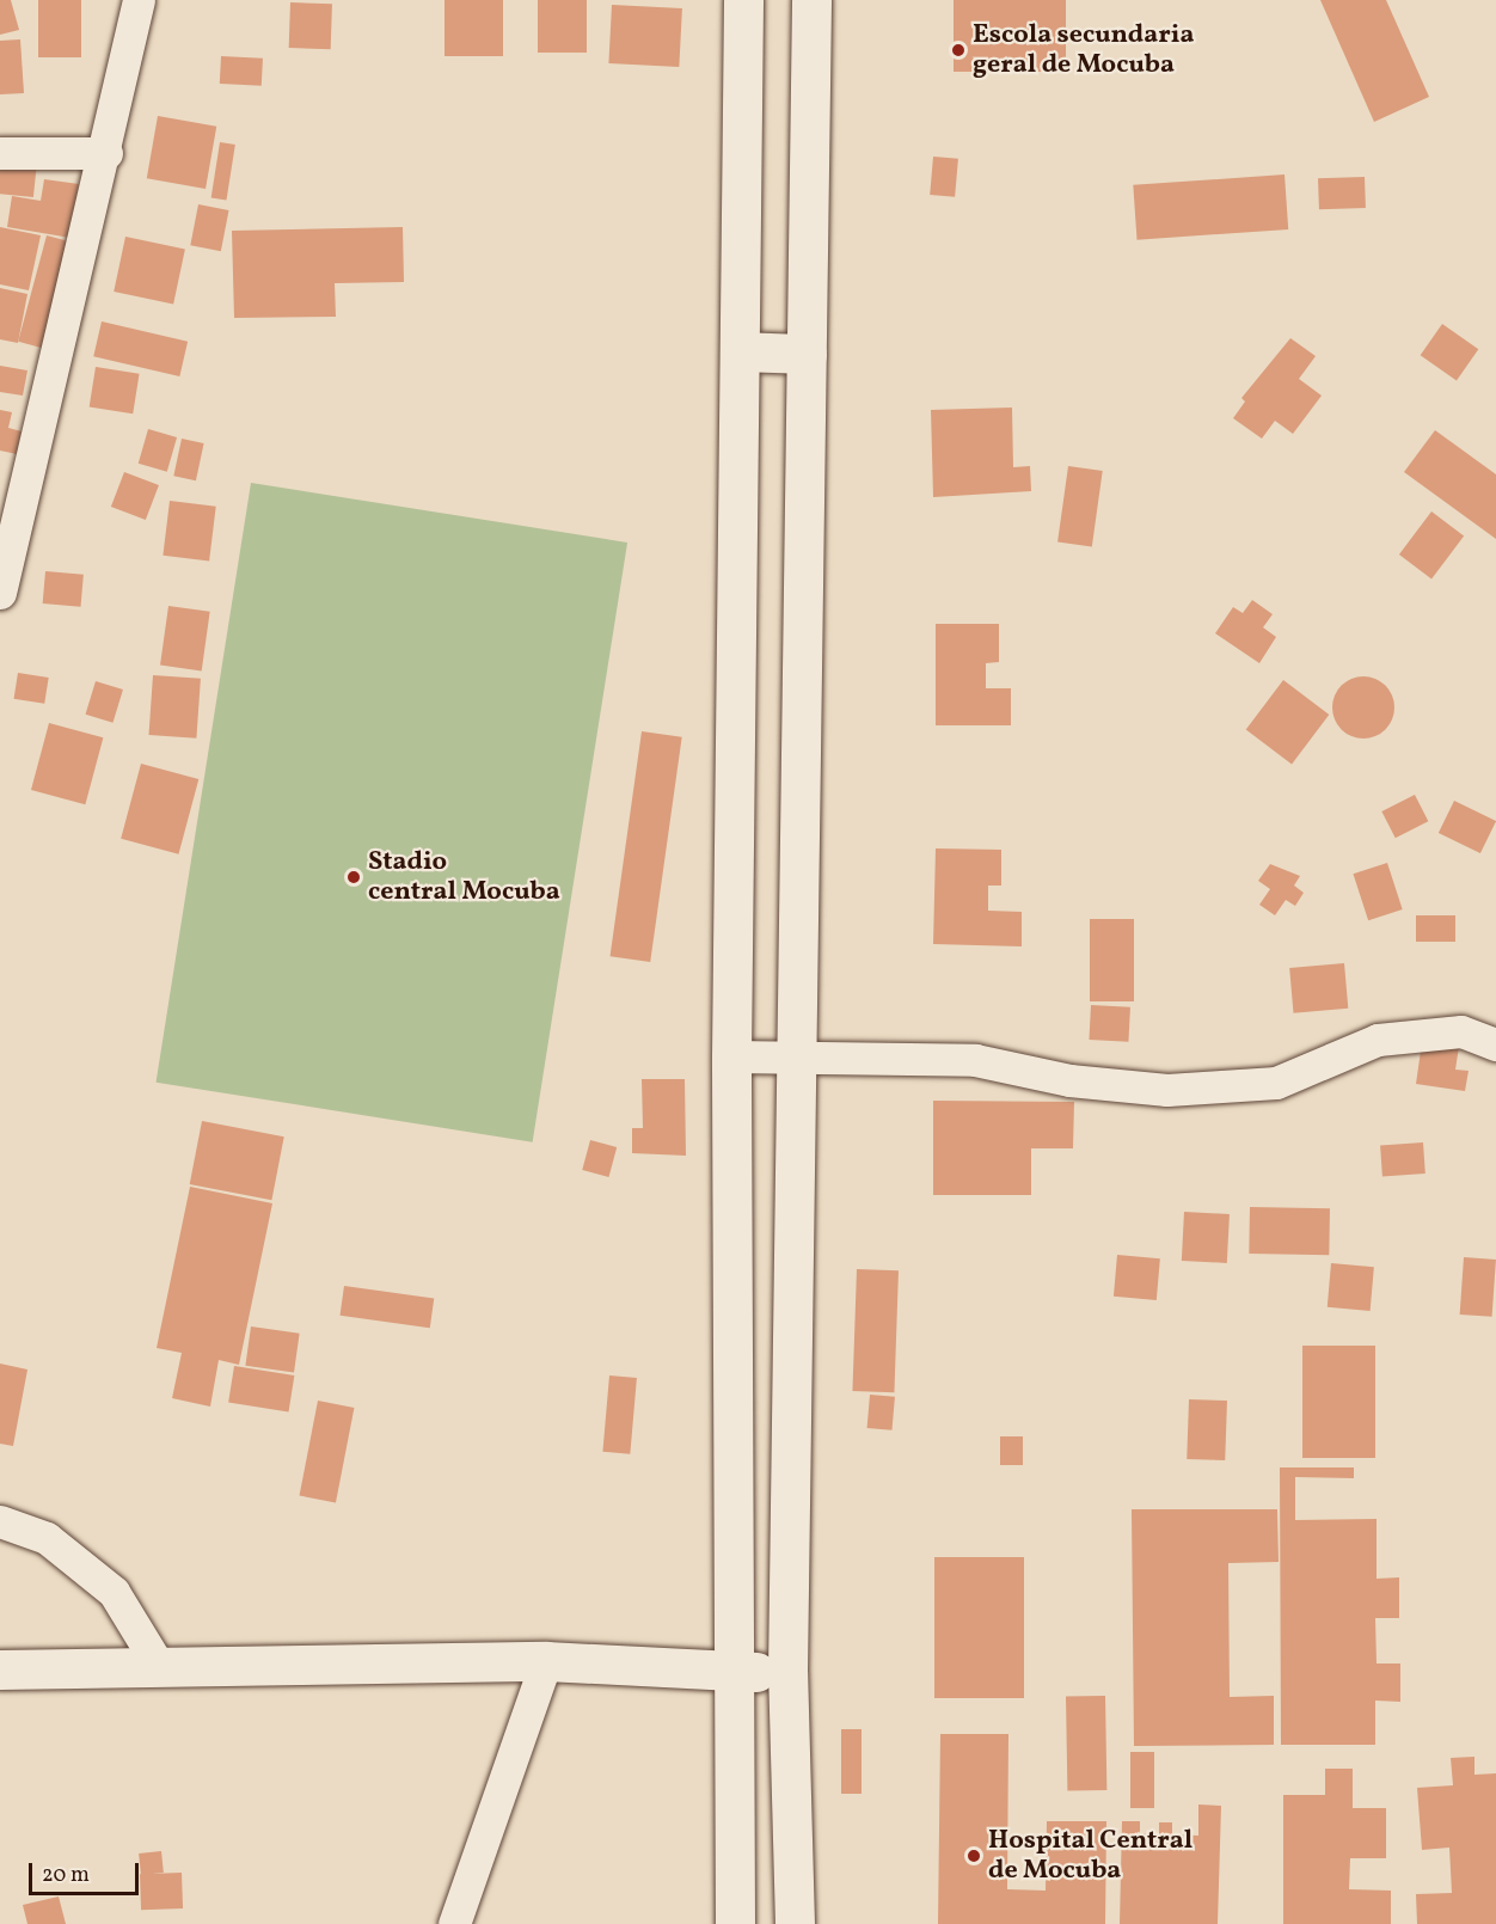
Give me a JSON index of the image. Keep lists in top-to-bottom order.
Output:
{
  "places": ["Escola secundaria geral de Mocuba", "Stadio central Mocuba", "Hospital Central de Mocuba"],
  "scale_bar": "20 m"
}
